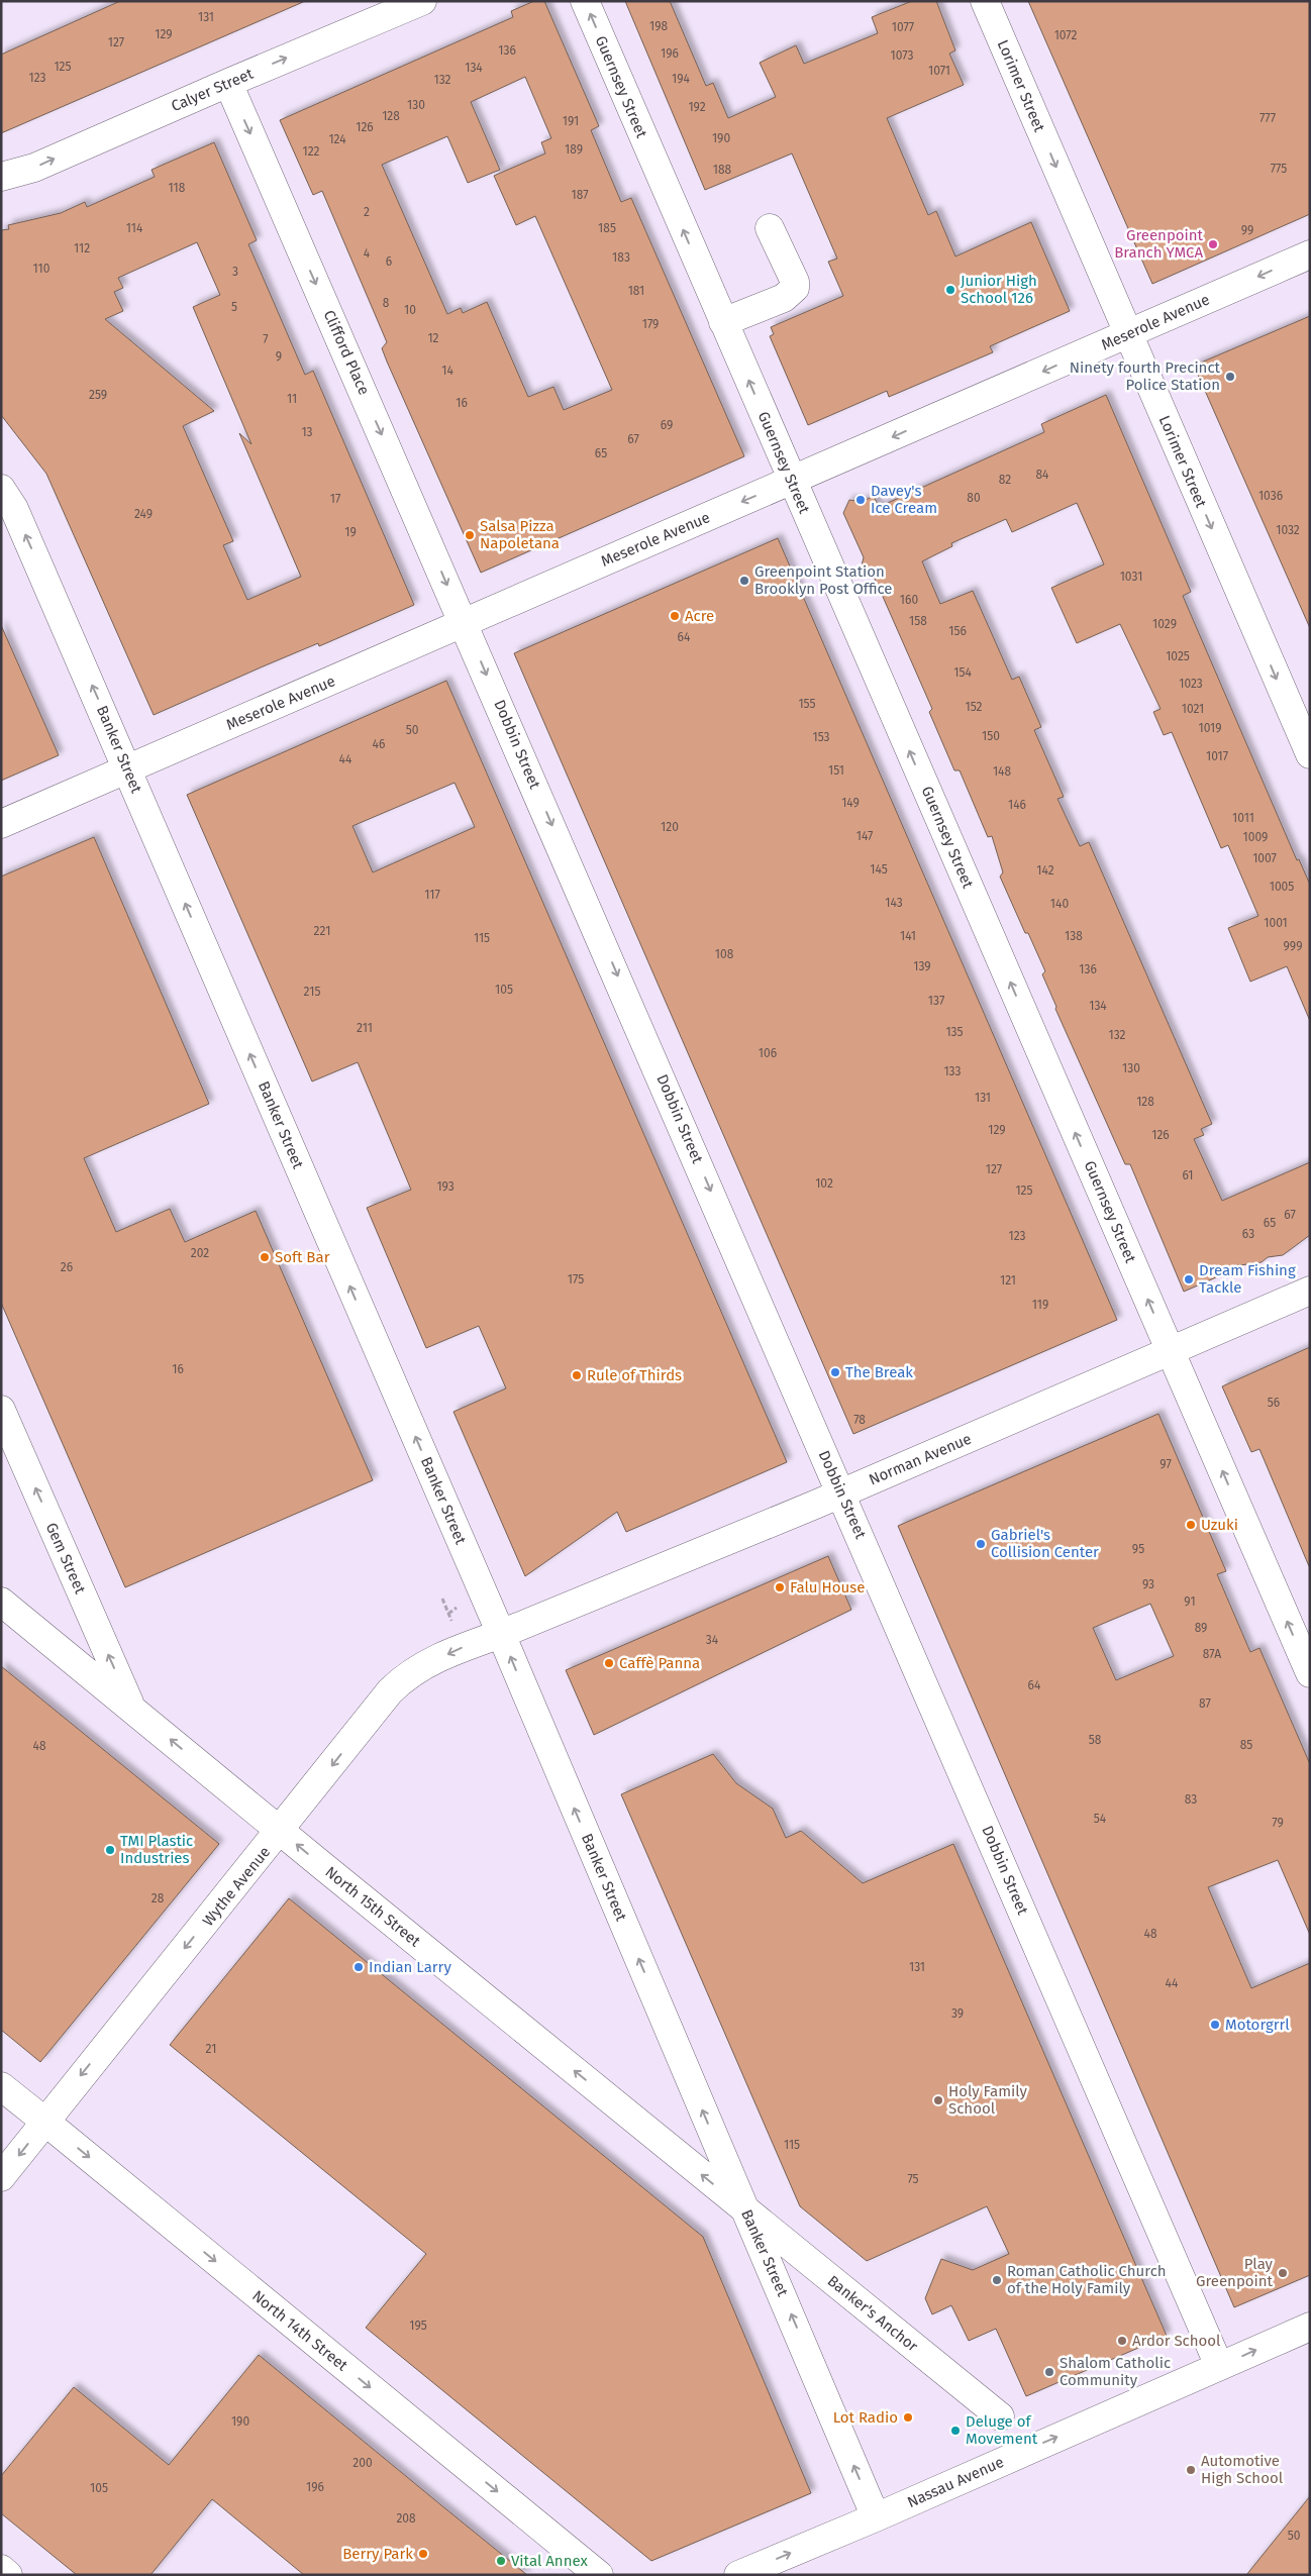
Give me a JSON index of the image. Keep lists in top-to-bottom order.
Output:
{
  "streets": {
    "street": [
      "Lorimer Street",
      "Guernsey Street",
      "Calyer Street",
      "Meserole Avenue",
      "Clifford Place",
      "Dobbin Street",
      "Banker Street",
      "Norman Avenue",
      "Gem Street",
      "Wythe Avenue",
      "North 15th Street",
      "Banker's Anchor",
      "North 14th Street",
      "Nassau Avenue"
    ]
  },
  "crossings": [
    ["Lorimer Street", "Meserole Avenue"],
    ["Guernsey Street", "Meserole Avenue"],
    ["Guernsey Street", "Norman Avenue"],
    ["Calyer Street", "Clifford Place"],
    ["Meserole Avenue", "Clifford Place"],
    ["Meserole Avenue", "Dobbin Street"],
    ["Meserole Avenue", "Banker Street"],
    ["Clifford Place", "Dobbin Street"],
    ["Dobbin Street", "Norman Avenue"],
    ["Dobbin Street", "Nassau Avenue"],
    ["Banker Street", "Norman Avenue"],
    ["Banker Street", "Wythe Avenue"],
    ["Banker Street", "North 15th Street"],
    ["Banker Street", "Banker's Anchor"],
    ["Banker Street", "Nassau Avenue"],
    ["Norman Avenue", "Wythe Avenue"],
    ["Gem Street", "North 15th Street"],
    ["Wythe Avenue", "North 15th Street"],
    ["Wythe Avenue", "North 14th Street"],
    ["North 15th Street", "Banker's Anchor"]
  ],
  "one_way": [
    "Lorimer Street",
    "Guernsey Street",
    "Calyer Street",
    "Meserole Avenue",
    "Clifford Place",
    "Dobbin Street",
    "Banker Street",
    "Gem Street",
    "Wythe Avenue",
    "North 15th Street",
    "North 14th Street",
    "Nassau Avenue"
  ],
  "places": [
    "Greenpoint Branch YMCA",
    "Junior High School 126",
    "Ninety fourth Precinct Police Station",
    "Davey's Ice Cream",
    "Salsa Pizza Napoletana",
    "Greenpoint Station Brooklyn Post Office",
    "Acre",
    "Soft Bar",
    "Dream Fishing Tackle",
    "The Break",
    "Rule of Thirds",
    "Uzuki",
    "Gabriel's Collision Center",
    "Falu House",
    "Caffè Panna",
    "TMI Plastic Industries",
    "Indian Larry",
    "Motorgrrl",
    "Holy Family School",
    "Play Greenpoint",
    "Roman Catholic Church of the Holy Family",
    "Ardor School",
    "Shalom Catholic Community",
    "Lot Radio",
    "Deluge of Movement",
    "Automotive High School",
    "Berry Park",
    "Vital Annex"
  ],
  "house_numbers": [
    "131",
    "198",
    "1077",
    "129",
    "1072",
    "127",
    "136",
    "196",
    "1073",
    "125",
    "134",
    "1071",
    "123",
    "194",
    "132",
    "130",
    "192",
    "128",
    "777",
    "191",
    "126",
    "190",
    "124",
    "189",
    "122",
    "775",
    "188",
    "118",
    "187",
    "2",
    "114",
    "185",
    "99",
    "112",
    "4",
    "183",
    "6",
    "110",
    "3",
    "181",
    "8",
    "5",
    "10",
    "179",
    "12",
    "7",
    "9",
    "14",
    "259",
    "11",
    "16",
    "69",
    "13",
    "67",
    "65",
    "84",
    "82",
    "1036",
    "80",
    "17",
    "249",
    "1032",
    "19",
    "1031",
    "160",
    "158",
    "1029",
    "156",
    "64",
    "1025",
    "154",
    "1023",
    "155",
    "152",
    "1021",
    "1019",
    "50",
    "150",
    "153",
    "46",
    "1017",
    "44",
    "151",
    "148",
    "149",
    "146",
    "1011",
    "120",
    "147",
    "1009",
    "1007",
    "145",
    "142",
    "1005",
    "117",
    "143",
    "140",
    "1001",
    "221",
    "141",
    "138",
    "115",
    "999",
    "108",
    "139",
    "136",
    "105",
    "215",
    "137",
    "134",
    "211",
    "135",
    "132",
    "106",
    "130",
    "133",
    "131",
    "128",
    "129",
    "126",
    "127",
    "61",
    "102",
    "193",
    "125",
    "67",
    "65",
    "63",
    "123",
    "202",
    "26",
    "175",
    "121",
    "119",
    "16",
    "56",
    "78",
    "97",
    "95",
    "93",
    "91",
    "89",
    "34",
    "87A",
    "64",
    "87",
    "58",
    "85",
    "48",
    "83",
    "54",
    "79",
    "28",
    "48",
    "131",
    "44",
    "39",
    "21",
    "115",
    "75",
    "195",
    "190",
    "200",
    "196",
    "105",
    "208",
    "50"
  ]
}
